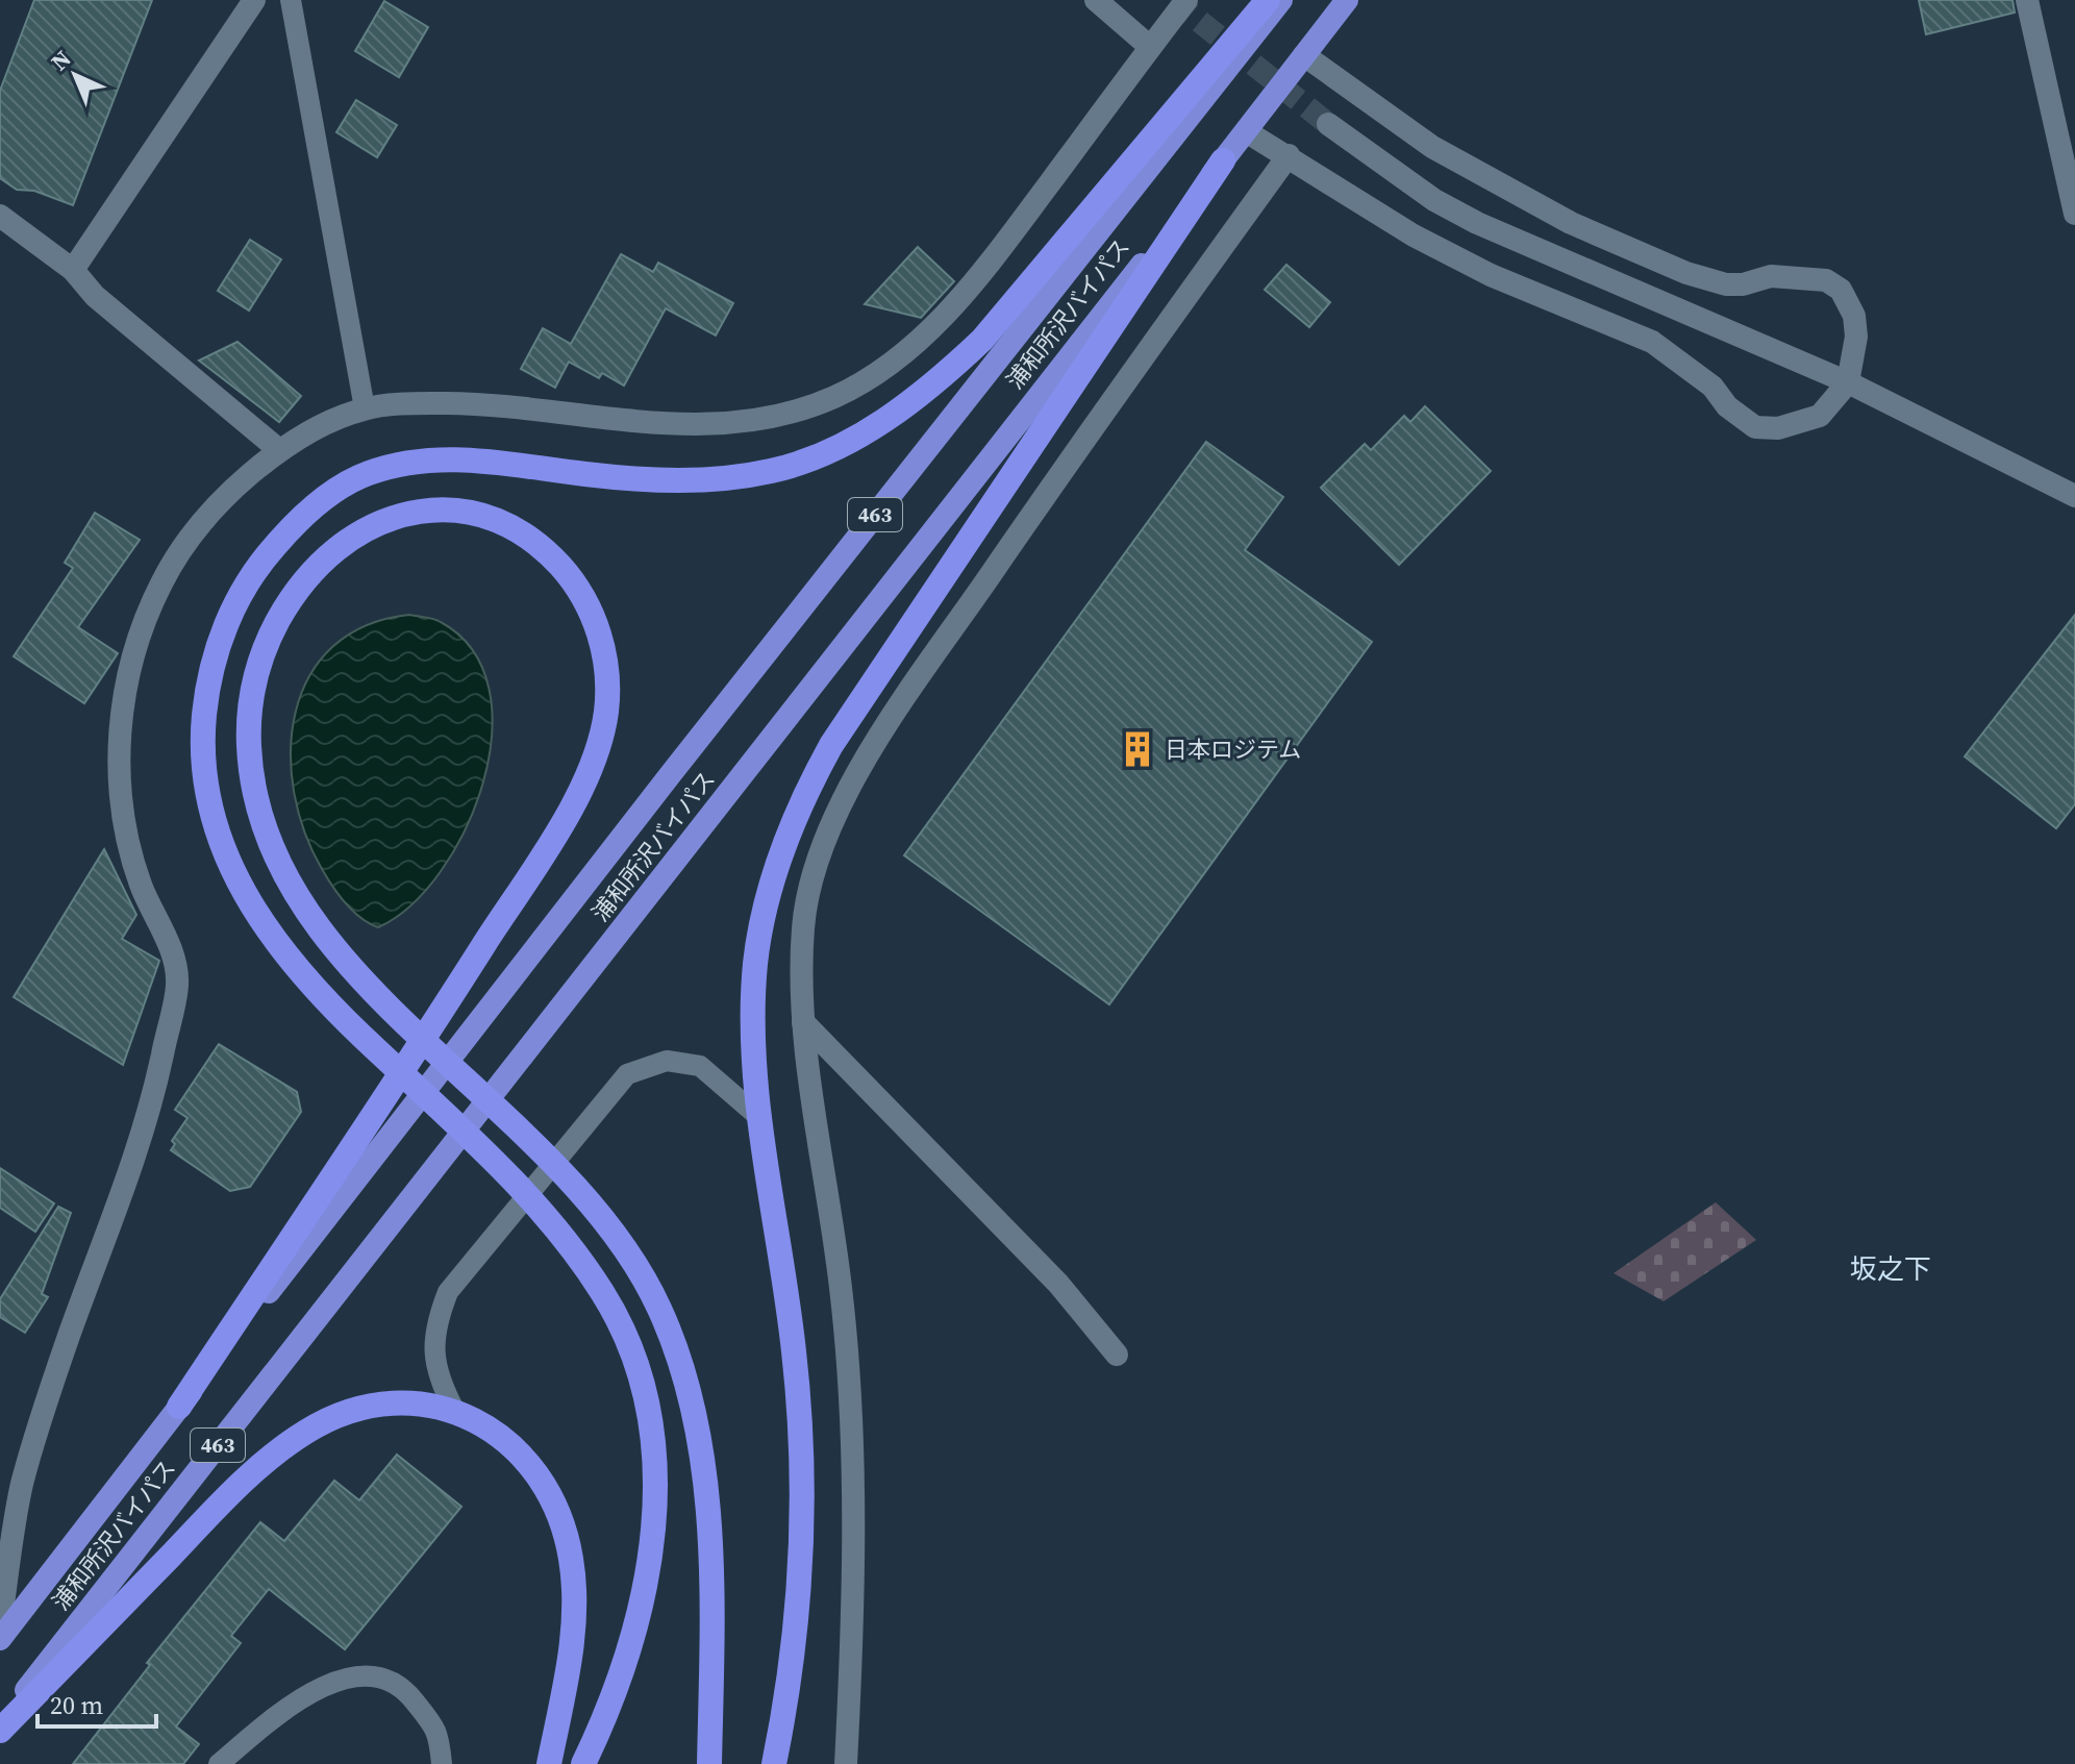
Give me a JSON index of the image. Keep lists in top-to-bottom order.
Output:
{
  "streets": {
    "highway": ["浦和所沢バイパス", "463"]
  },
  "districts": ["坂之下"],
  "places": {
    "building": ["日本ロジテム"]
  },
  "scale_bar": "20 m",
  "north": "top left"
}
